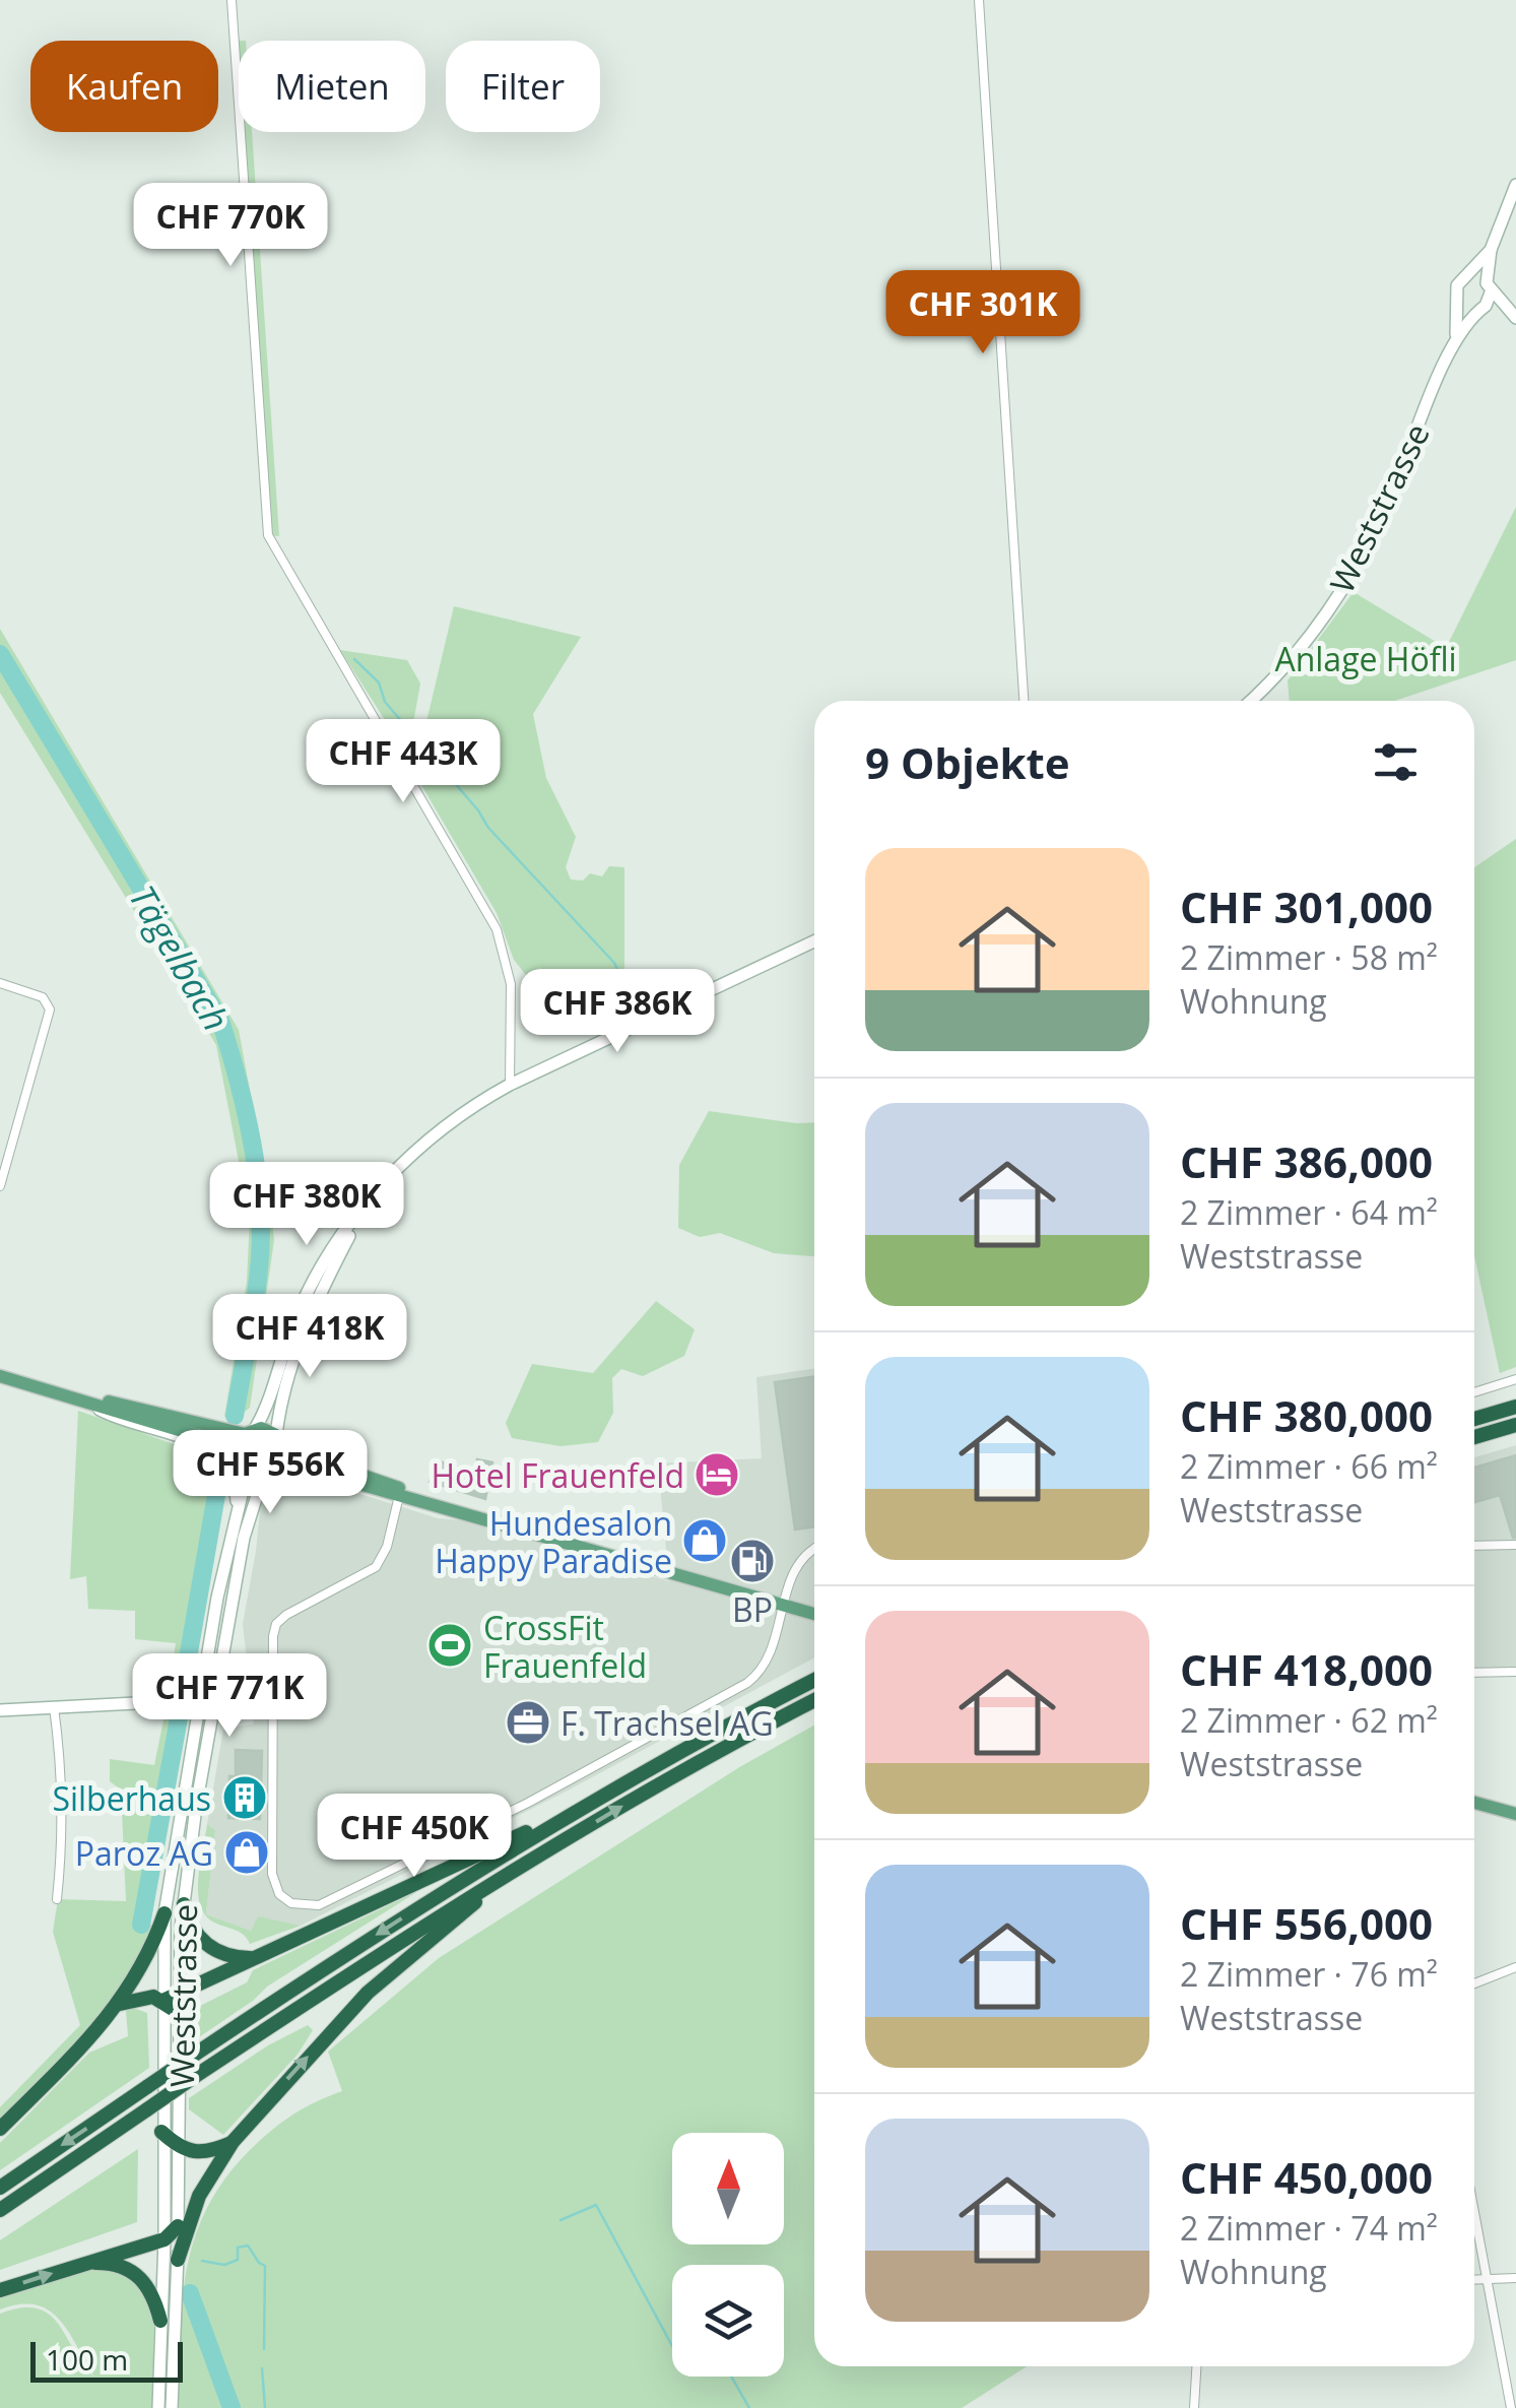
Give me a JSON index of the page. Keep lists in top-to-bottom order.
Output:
{
  "streets": {
    "main road": ["Weststrasse"]
  },
  "water": ["Tägelbach"],
  "parks": ["Anlage Höfli"],
  "places": {
    "hotel": ["Hotel Frauenfeld"],
    "shop": ["Hundesalon Happy Paradise", "Paroz AG"],
    "fuel station": ["BP"],
    "sports": ["CrossFit Frauenfeld"],
    "office": ["F. Trachsel AG"],
    "building": ["Silberhaus"]
  },
  "scale_bar": "100 m",
  "north": "top",
  "page": {
    "chip": ["Kaufen", "Mieten", "Filter"],
    "price": [
      "CHF 770K",
      "CHF 301K",
      "CHF 443K",
      "CHF 386K",
      "CHF 380K",
      "CHF 418K",
      "CHF 556K",
      "CHF 771K",
      "CHF 450K"
    ],
    "heading": "9 Objekte",
    "list": [
      {
        "name": "CHF 301,000",
        "note": "2 Zimmer · 58 m² · Wohnung"
      },
      {
        "name": "CHF 386,000",
        "note": "2 Zimmer · 64 m² · Weststrasse"
      },
      {
        "name": "CHF 380,000",
        "note": "2 Zimmer · 66 m² · Weststrasse"
      },
      {
        "name": "CHF 418,000",
        "note": "2 Zimmer · 62 m² · Weststrasse"
      },
      {
        "name": "CHF 556,000",
        "note": "2 Zimmer · 76 m² · Weststrasse"
      },
      {
        "name": "CHF 450,000",
        "note": "2 Zimmer · 74 m² · Wohnung"
      }
    ],
    "scale": "100 m"
  }
}
